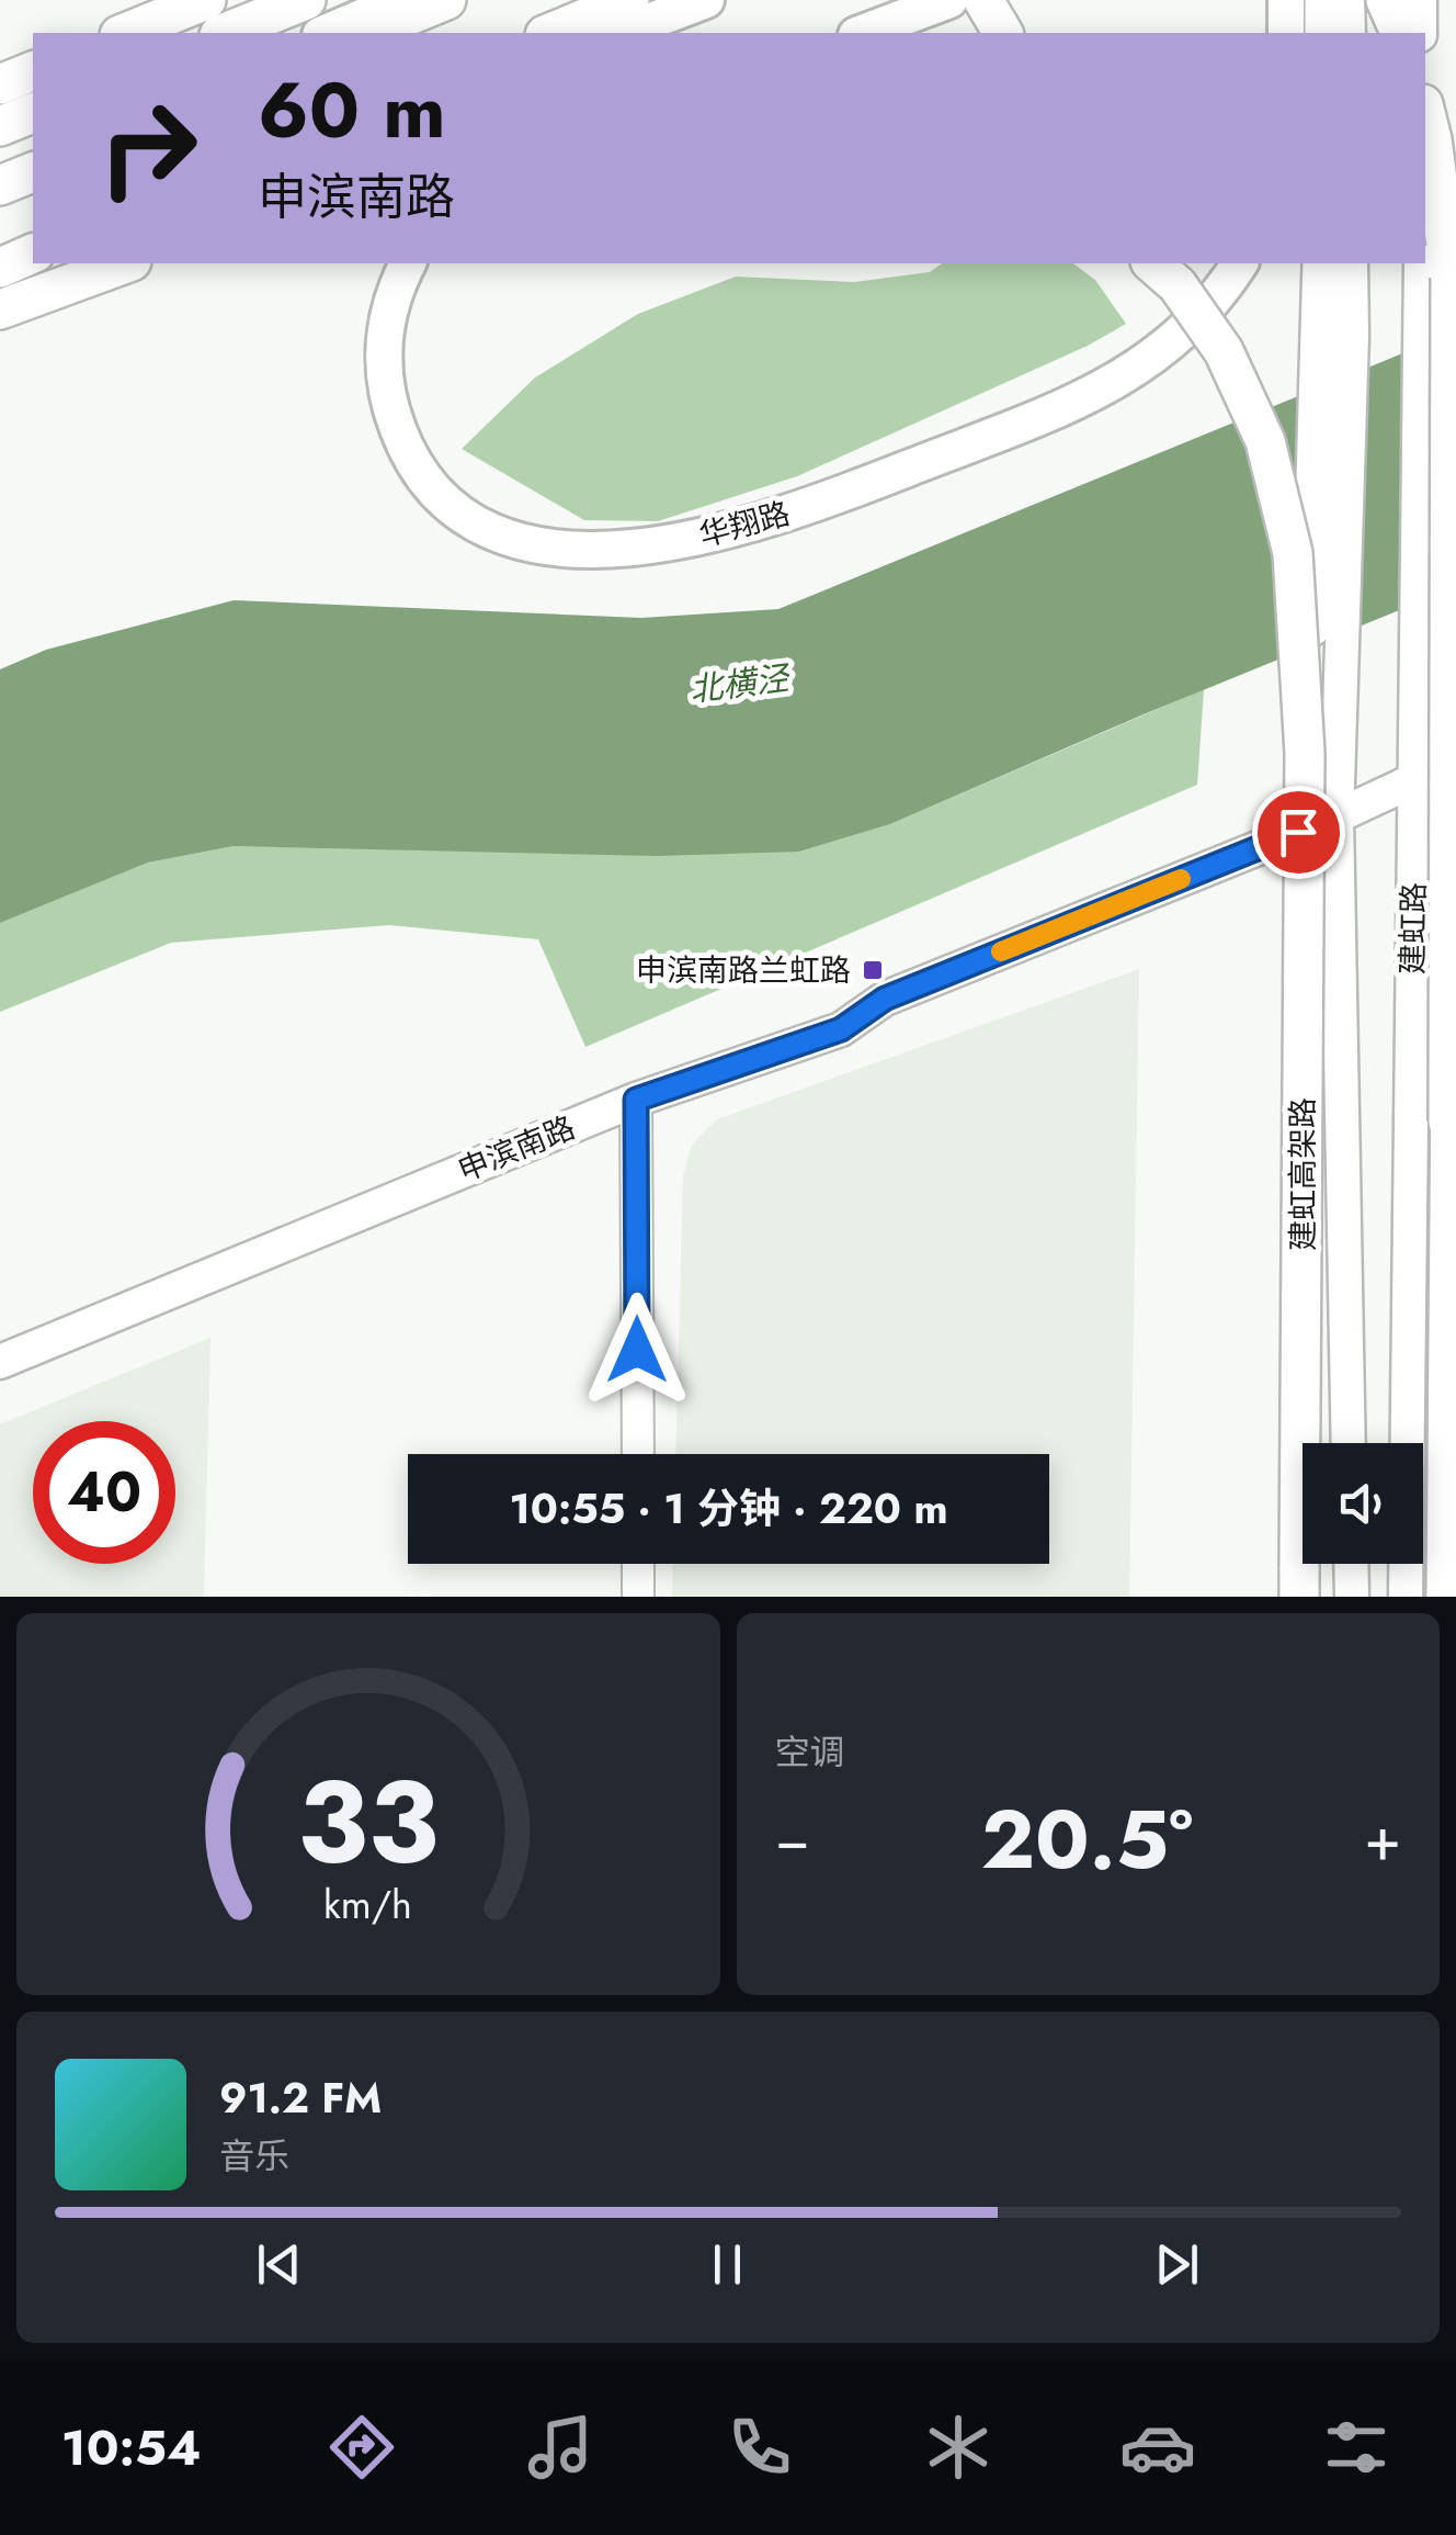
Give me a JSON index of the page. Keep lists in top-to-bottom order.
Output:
{
  "streets": {
    "highway": ["建虹高架路"],
    "main road": ["华翔路", "建虹路", "申滨南路"]
  },
  "crossings": [
    ["建虹路", "申滨南路"]
  ],
  "water": ["北横泾"],
  "places": {
    "transit": ["申滨南路兰虹路"]
  },
  "page": {
    "turn": ["60 m", "申滨南路"],
    "limit": "40",
    "trip": "10:55 · 1 分钟 · 220 m",
    "tile": "空调",
    "heat": ["−", "20.5°", "+"],
    "song": ["91.2 FM", "音乐"],
    "tabs": "10:54",
    "gauge": ["33", "km/h"]
  }
}
